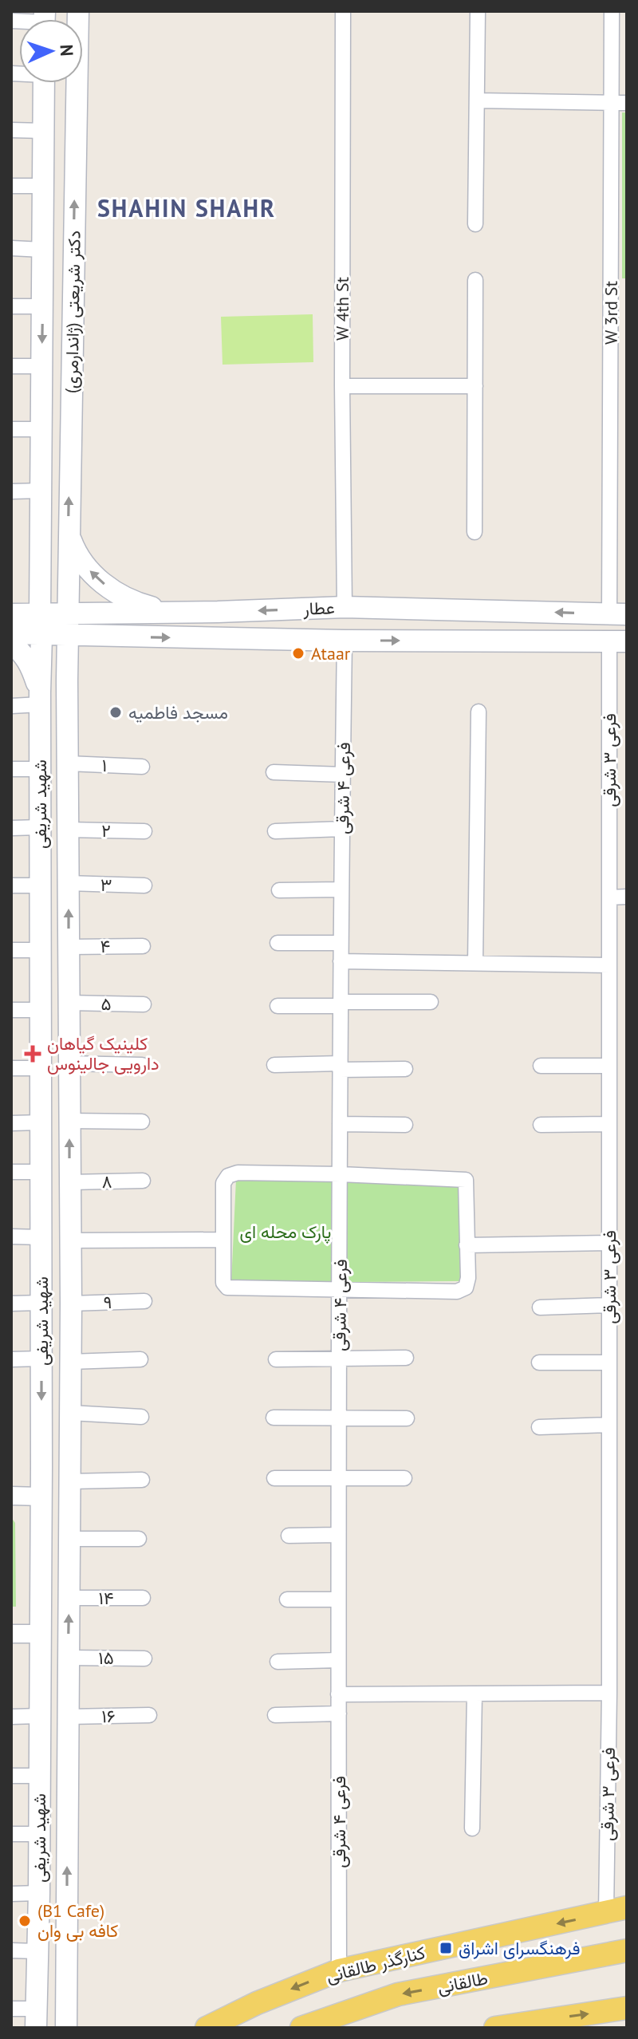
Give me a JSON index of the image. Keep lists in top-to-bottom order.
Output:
{
  "streets": {
    "main road": [
      "دکتر شریعتی (ژاندارمری)",
      "عطار",
      "شهید شریفی",
      "کنارگذر طالقانی",
      "طالقانی"
    ],
    "street": [
      "W 4th St",
      "W 3rd St",
      "فرعی ۳ شرقی",
      "۱",
      "فرعی ۴ شرقی",
      "۲",
      "۳",
      "۴",
      "۵",
      "۸",
      "۹",
      "۱۴",
      "۱۵",
      "۱۶"
    ]
  },
  "crossings": [
    ["W 4th St", "عطار"],
    ["دکتر شریعتی (ژاندارمری)", "عطار"],
    ["دکتر شریعتی (ژاندارمری)", "شهید شریفی"],
    ["W 3rd St", "عطار"],
    ["عطار", "فرعی ۳ شرقی"],
    ["عطار", "فرعی ۴ شرقی"],
    ["عطار", "شهید شریفی"],
    ["فرعی ۳ شرقی", "کنارگذر طالقانی"],
    ["۱", "شهید شریفی"],
    ["فرعی ۴ شرقی", "کنارگذر طالقانی"],
    ["شهید شریفی", "۲"],
    ["شهید شریفی", "۳"],
    ["شهید شریفی", "۴"],
    ["شهید شریفی", "۵"],
    ["شهید شریفی", "۸"],
    ["شهید شریفی", "۹"],
    ["شهید شریفی", "۱۴"],
    ["شهید شریفی", "۱۵"],
    ["شهید شریفی", "۱۶"]
  ],
  "districts": ["SHAHIN SHAHR"],
  "parks": ["پارک محله ای"],
  "places": {
    "other": ["Ataar", "مسجد فاطمیه", "(B1 Cafe) کافه بی وان"],
    "health": ["کلینیک گیاهان دارویی جالینوس"],
    "transit": ["فرهنگسرای اشراق"]
  },
  "north": "right"
}
